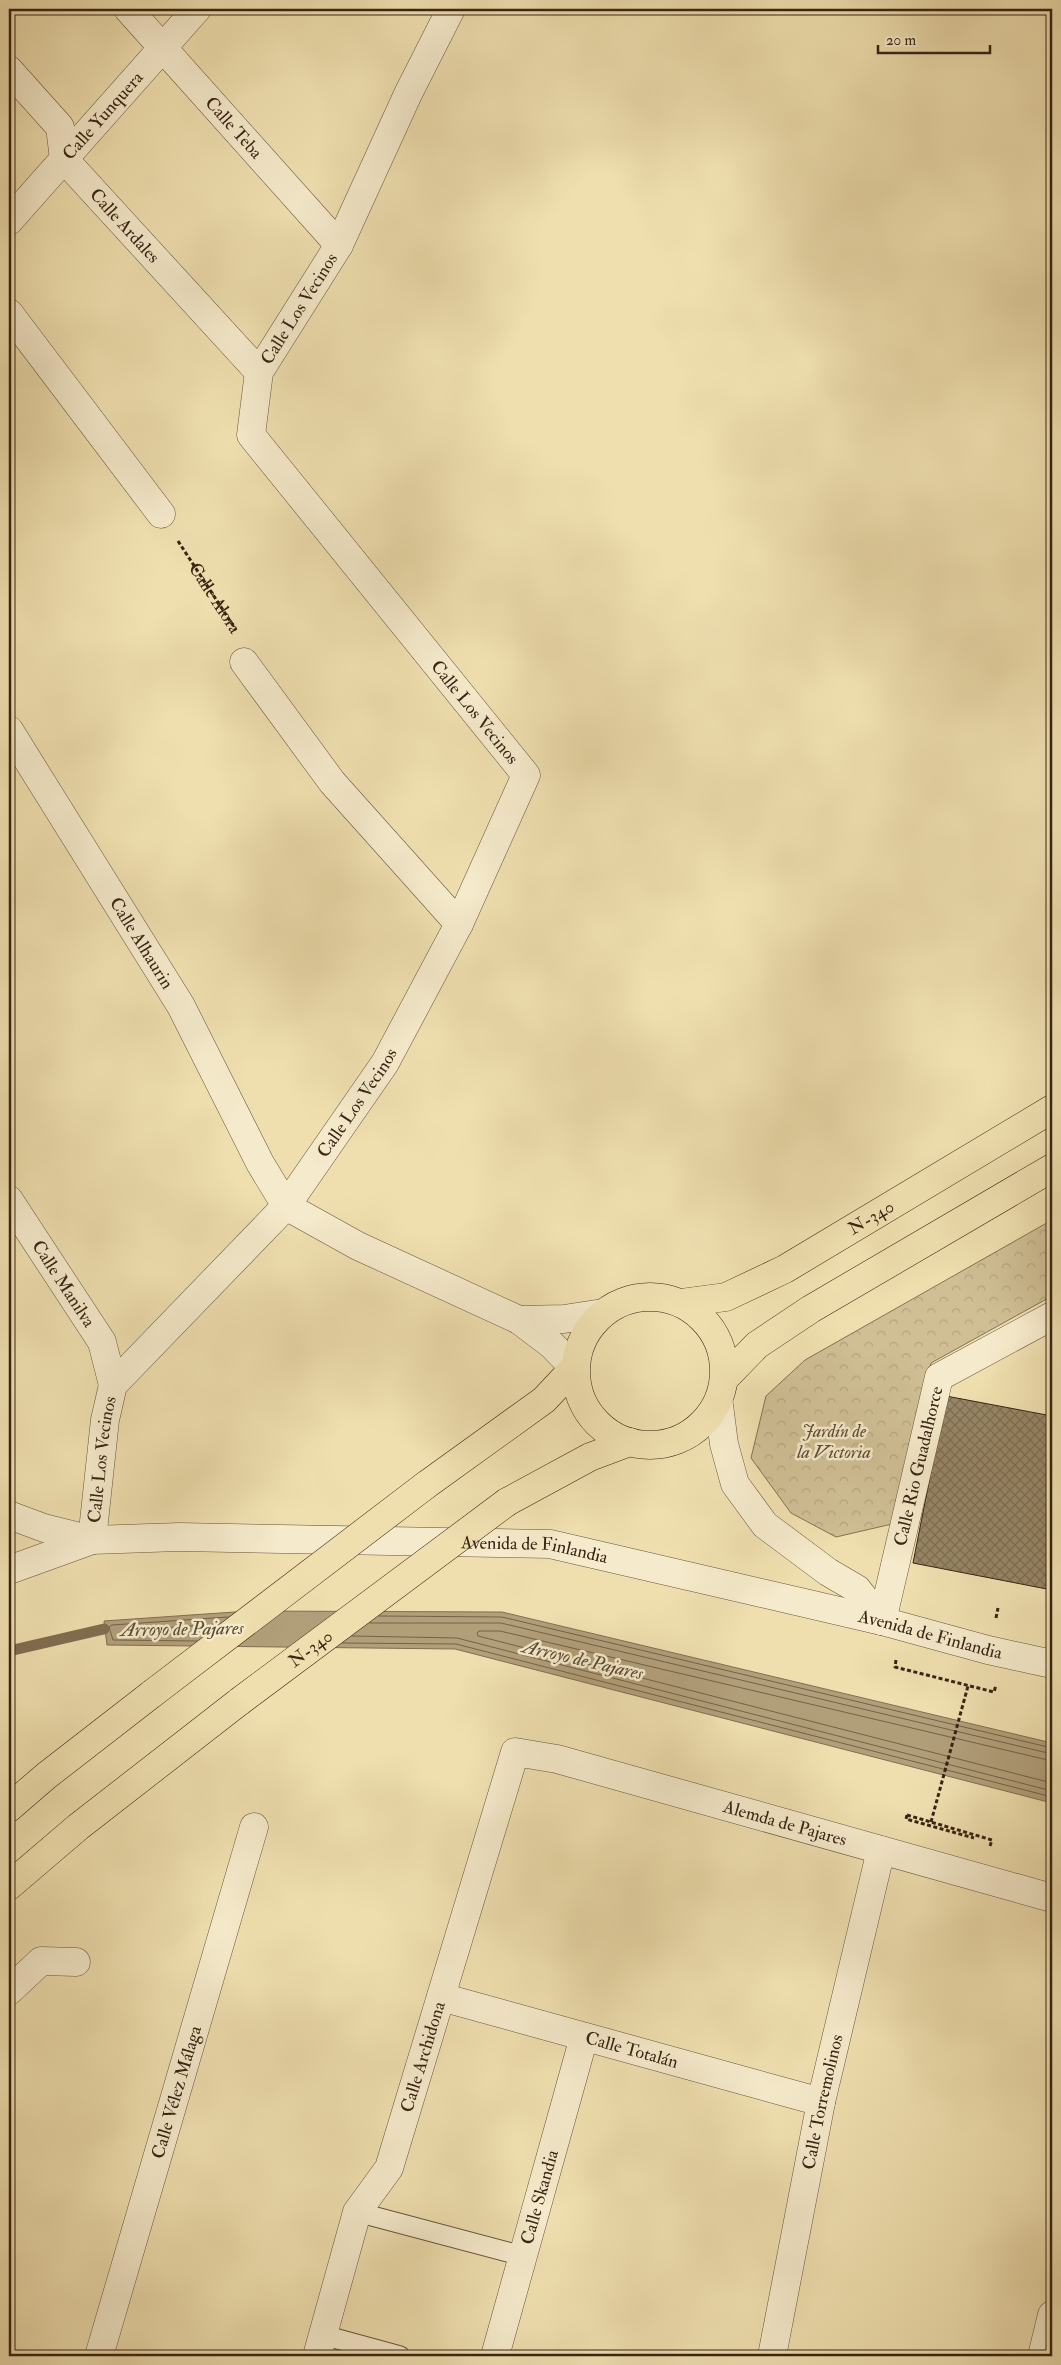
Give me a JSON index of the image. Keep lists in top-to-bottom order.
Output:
{
  "streets": {
    "main road": ["N-340"],
    "street": [
      "Calle Yunquera",
      "Calle Teba",
      "Calle Ardales",
      "Calle Los Vecinos",
      "Calle Alhaurin",
      "Calle Manilva",
      "Calle Rio Guadalhorce",
      "Avenida de Finlandia",
      "Alemda de Pajares",
      "Calle Totalán",
      "Calle Archidona",
      "Calle Vélez Málaga",
      "Calle Torremolinos",
      "Calle Skandia"
    ],
    "path": ["Calle Alora"]
  },
  "crossings": [
    ["Calle Yunquera", "Calle Teba"],
    ["Calle Yunquera", "Calle Ardales"],
    ["Calle Teba", "Calle Los Vecinos"],
    ["Calle Ardales", "Calle Los Vecinos"],
    ["Calle Los Vecinos", "Calle Alhaurin"],
    ["Calle Los Vecinos", "Calle Manilva"],
    ["Calle Los Vecinos", "Avenida de Finlandia"],
    ["Calle Rio Guadalhorce", "Avenida de Finlandia"],
    ["Alemda de Pajares", "Calle Archidona"],
    ["Alemda de Pajares", "Calle Torremolinos"],
    ["Calle Totalán", "Calle Archidona"],
    ["Calle Totalán", "Calle Torremolinos"],
    ["Calle Totalán", "Calle Skandia"]
  ],
  "water": ["Arroyo de Pajares"],
  "parks": ["Jardín de la Victoria"],
  "scale_bar": "20 m"
}
